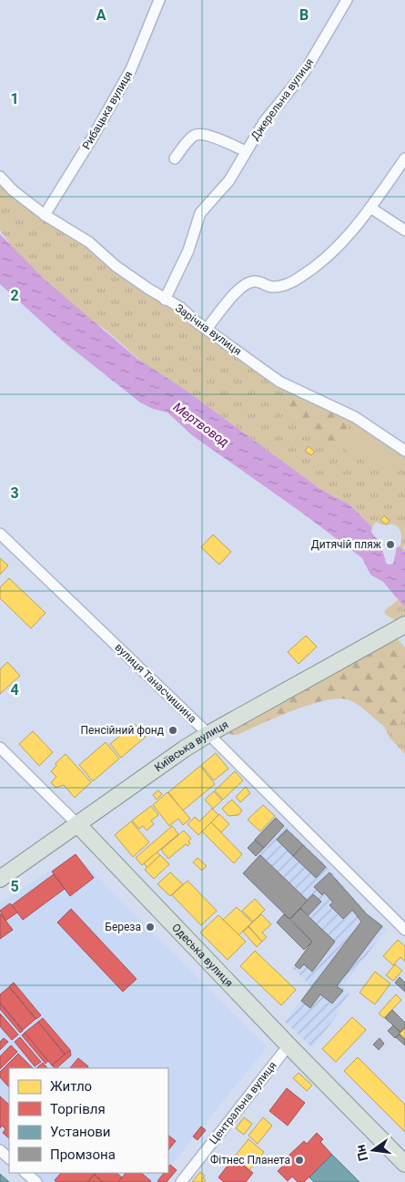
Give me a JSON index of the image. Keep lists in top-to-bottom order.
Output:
{
  "streets": {
    "main road": ["Київська вулиця", "Одеська вулиця"],
    "street": [
      "Джерельна вулиця",
      "Рибацька вулиця",
      "Зарічна вулиця",
      "вулиця Танасчишина",
      "Центральна вулиця"
    ]
  },
  "crossings": [
    ["Джерельна вулиця", "Зарічна вулиця"],
    ["Рибацька вулиця", "Зарічна вулиця"],
    ["вулиця Танасчишина", "Київська вулиця"],
    ["Київська вулиця", "Одеська вулиця"],
    ["Одеська вулиця", "Центральна вулиця"]
  ],
  "water": ["Мертвовод"],
  "places": [
    "Дитячій пляж",
    "Пенсійний фонд",
    "Береза",
    "Фітнес Планета"
  ],
  "legend": [
    "Житло",
    "Торгівля",
    "Установи",
    "Промзона"
  ],
  "north": "left",
  "grid": {
    "columns": ["A", "B"],
    "rows": [
      "1",
      "2",
      "3",
      "4",
      "5"
    ]
  }
}
